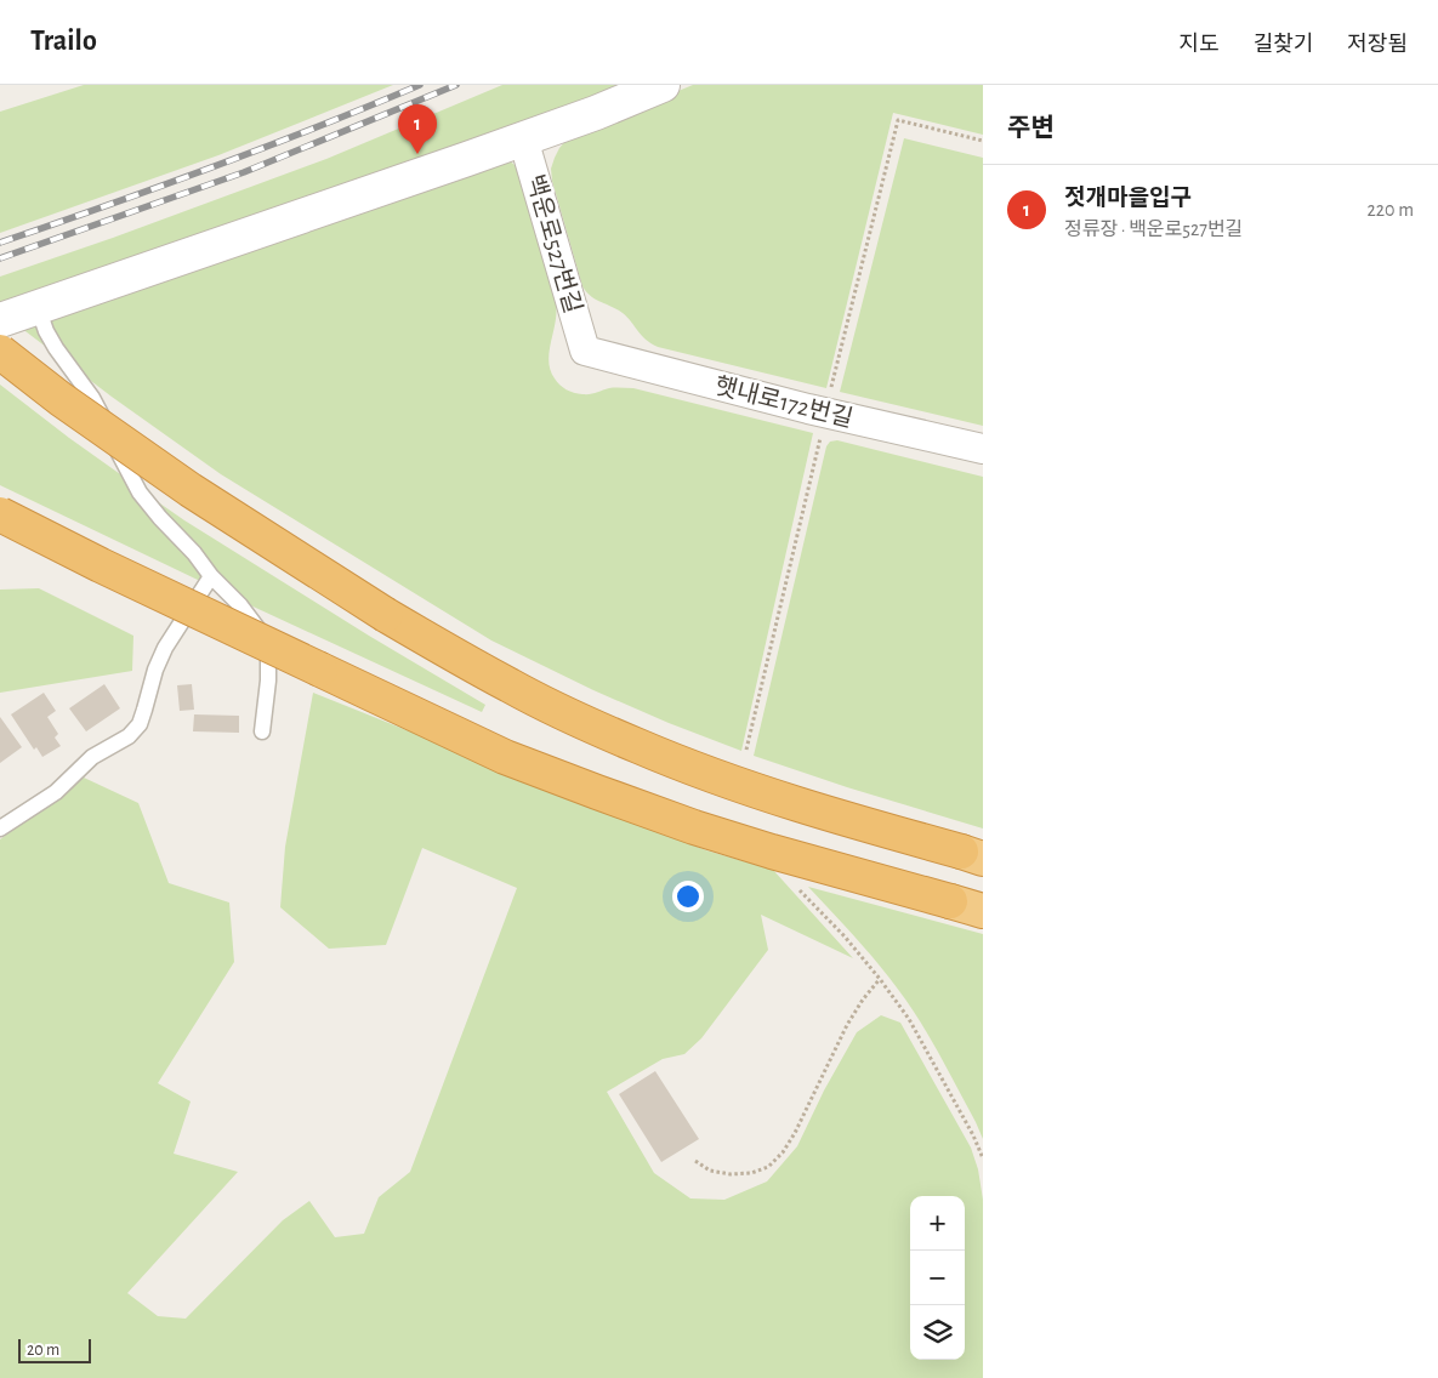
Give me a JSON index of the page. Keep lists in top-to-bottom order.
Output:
{
  "streets": {
    "street": ["백운로527번길", "햇내로172번길"]
  },
  "crossings": [
    ["백운로527번길", "햇내로172번길"]
  ],
  "scale_bar": "20 m",
  "page": {
    "header": "Trailo",
    "nav": ["지도", "길찾기", "저장됨"],
    "heading": "주변",
    "pins": "1",
    "list": [
      {
        "mark": "1",
        "name": "젓개마을입구",
        "note": "정류장 · 백운로527번길",
        "value": "220 m"
      }
    ],
    "map_buttons": ["+", "−"],
    "scale": "20 m"
  }
}
